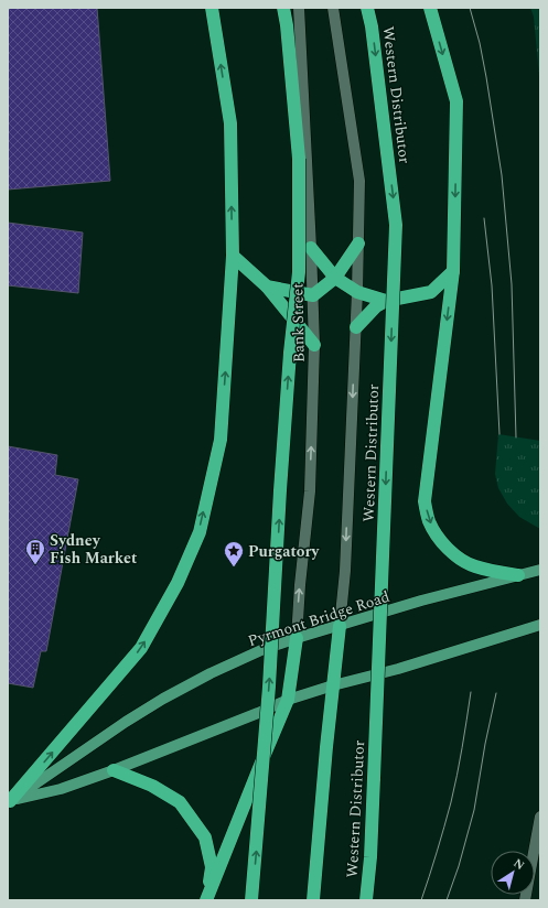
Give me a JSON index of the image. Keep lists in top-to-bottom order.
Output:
{
  "streets": {
    "highway": ["Western Distributor"],
    "main road": ["Pyrmont Bridge Road"],
    "street": ["Bank Street"]
  },
  "crossings": [
    ["Bank Street", "Pyrmont Bridge Road"]
  ],
  "places": {
    "building": ["Sydney Fish Market"],
    "place": ["Purgatory"]
  },
  "north": "top right"
}
